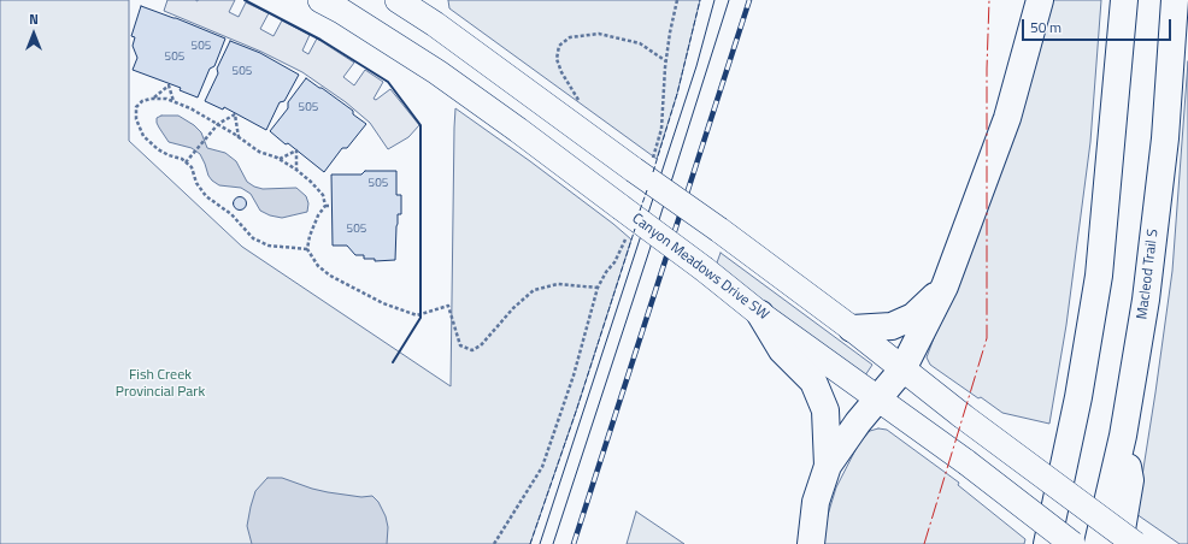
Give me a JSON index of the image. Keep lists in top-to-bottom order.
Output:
{
  "streets": {
    "highway": ["Macleod Trail S"],
    "main road": ["Canyon Meadows Drive SW"]
  },
  "parks": ["Fish Creek Provincial Park"],
  "house_numbers": [
    "505",
    "505",
    "505",
    "505",
    "505",
    "505"
  ],
  "scale_bar": "50 m",
  "north": "top"
}
